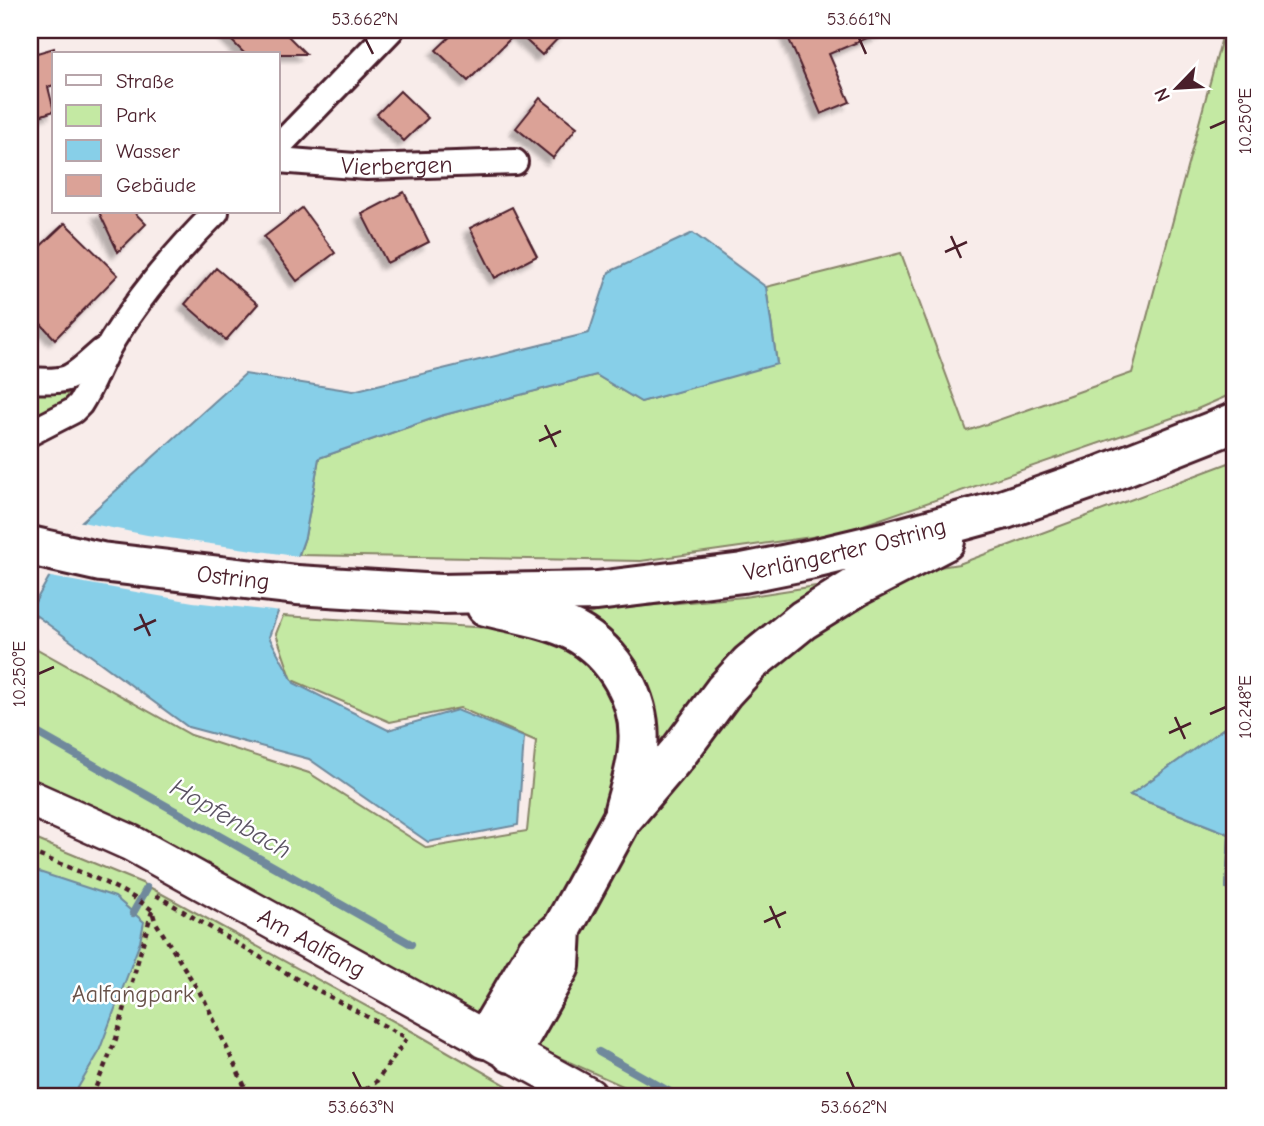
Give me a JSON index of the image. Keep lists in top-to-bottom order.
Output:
{
  "streets": {
    "main road": ["Verlängerter Ostring", "Ostring", "Am Aalfang"],
    "street": ["Vierbergen"]
  },
  "crossings": [
    ["Verlängerter Ostring", "Ostring"]
  ],
  "water": ["Hopfenbach"],
  "parks": ["Aalfangpark"],
  "legend": [
    "Straße",
    "Park",
    "Wasser",
    "Gebäude"
  ],
  "north": "bottom left",
  "coordinates": [
    "53.662°N",
    "53.661°N",
    "10.250°E",
    "10.248°E",
    "53.663°N"
  ]
}
